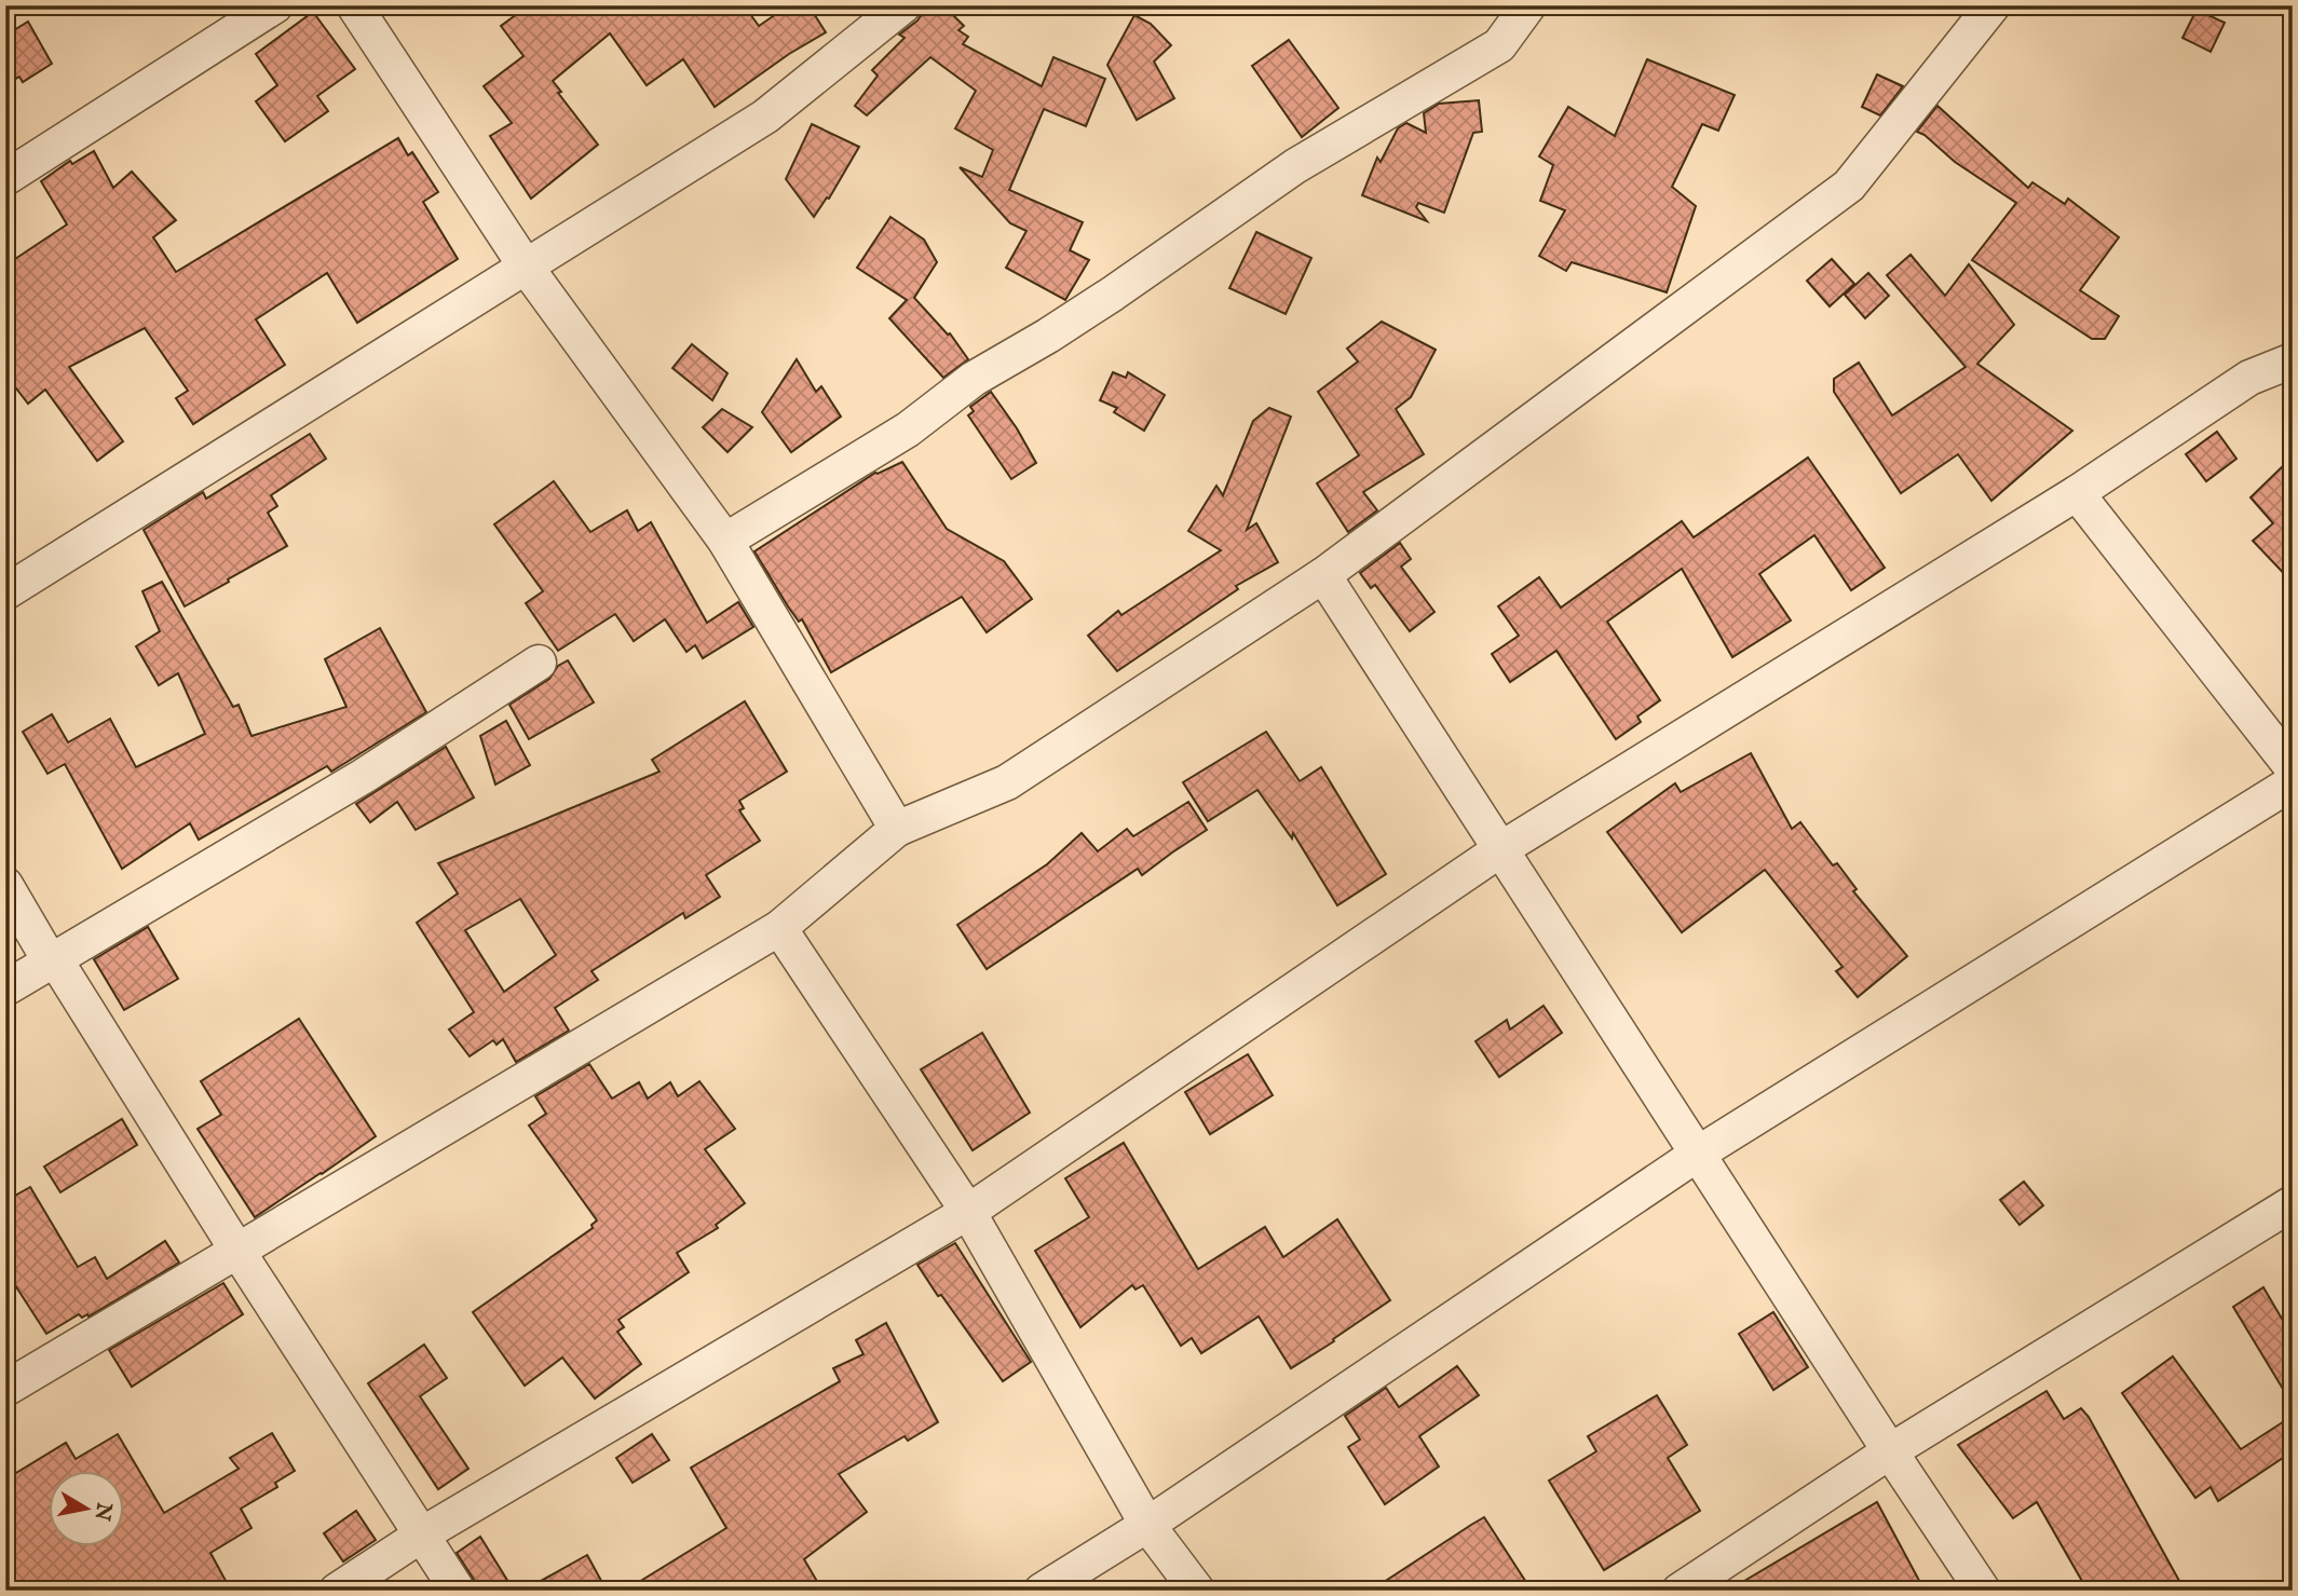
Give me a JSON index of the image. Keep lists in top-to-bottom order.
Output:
{
  "north": "right"
}
